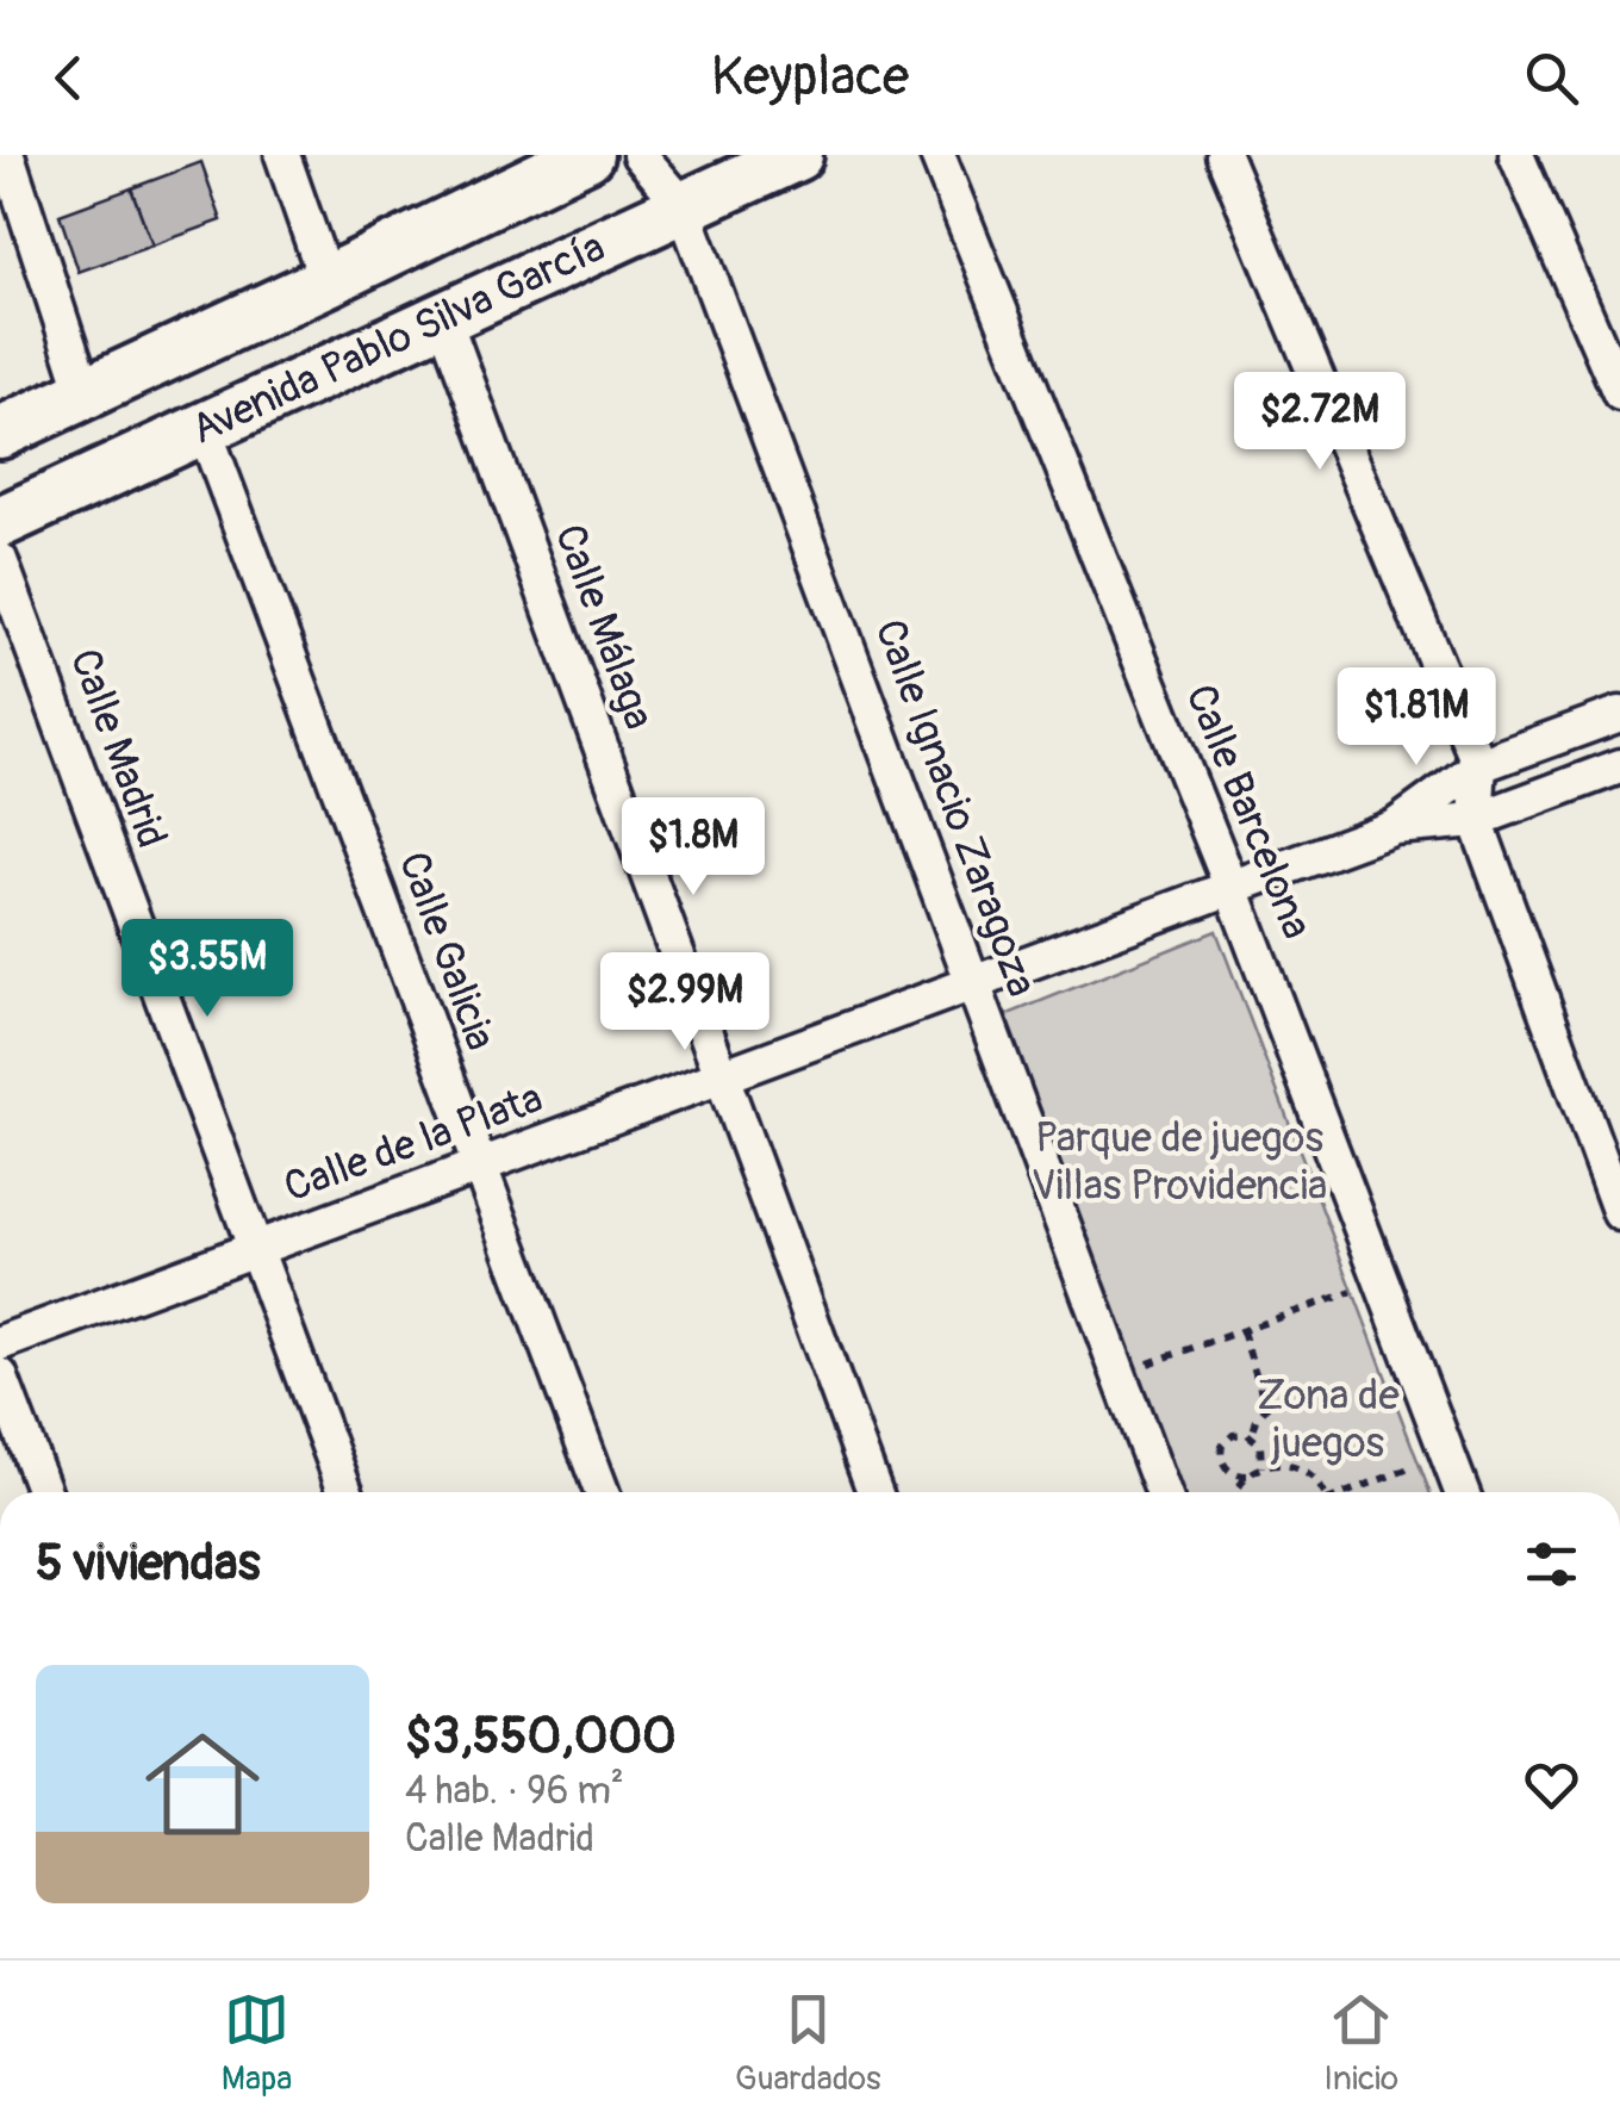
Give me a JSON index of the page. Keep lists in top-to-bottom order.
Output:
{
  "streets": {
    "main road": ["Avenida Pablo Silva García"],
    "street": [
      "Calle Málaga",
      "Calle Madrid",
      "Calle Ignacio Zaragoza",
      "Calle Barcelona",
      "Calle Galicia",
      "Calle de la Plata"
    ]
  },
  "crossings": [
    ["Avenida Pablo Silva García", "Calle Málaga"],
    ["Avenida Pablo Silva García", "Calle Ignacio Zaragoza"],
    ["Avenida Pablo Silva García", "Calle Galicia"],
    ["Calle Málaga", "Calle de la Plata"],
    ["Calle Madrid", "Calle de la Plata"],
    ["Calle Ignacio Zaragoza", "Calle de la Plata"],
    ["Calle Barcelona", "Calle de la Plata"],
    ["Calle Galicia", "Calle de la Plata"]
  ],
  "parks": ["Parque de juegos Villas Providencia", "Zona de juegos"],
  "page": {
    "header": "Keyplace",
    "price": [
      "$2.72M",
      "$1.81M",
      "$1.8M",
      "$3.55M",
      "$2.99M"
    ],
    "heading": "5 viviendas",
    "list": [
      {
        "name": "$3,550,000",
        "note": "4 hab. · 96 m² · Calle Madrid"
      }
    ],
    "tabs": ["Mapa", "Guardados", "Inicio"]
  }
}
